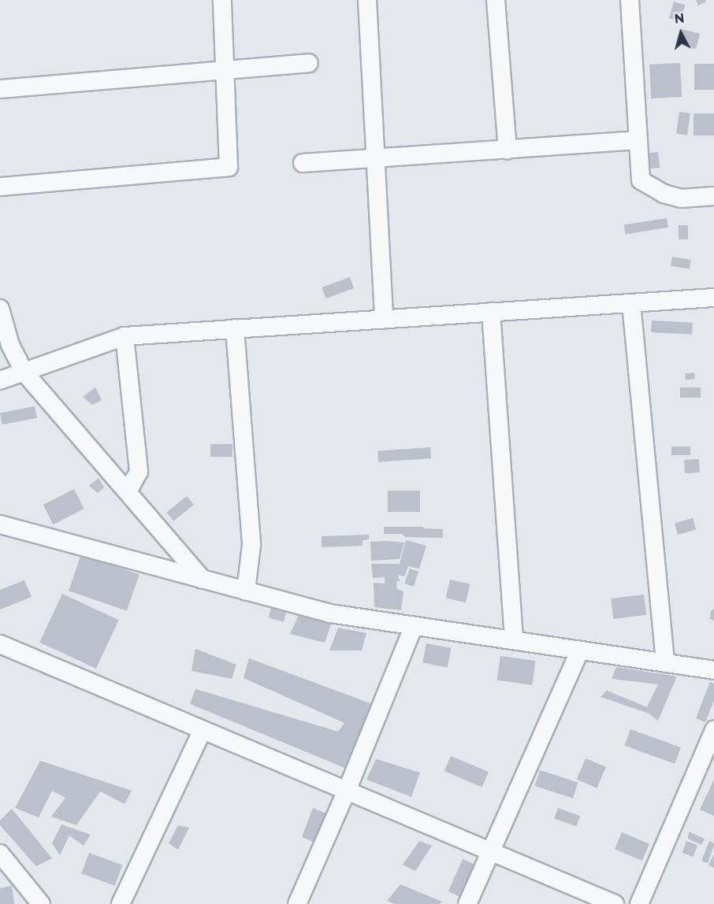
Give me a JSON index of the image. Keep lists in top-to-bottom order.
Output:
{
  "north": "top"
}
